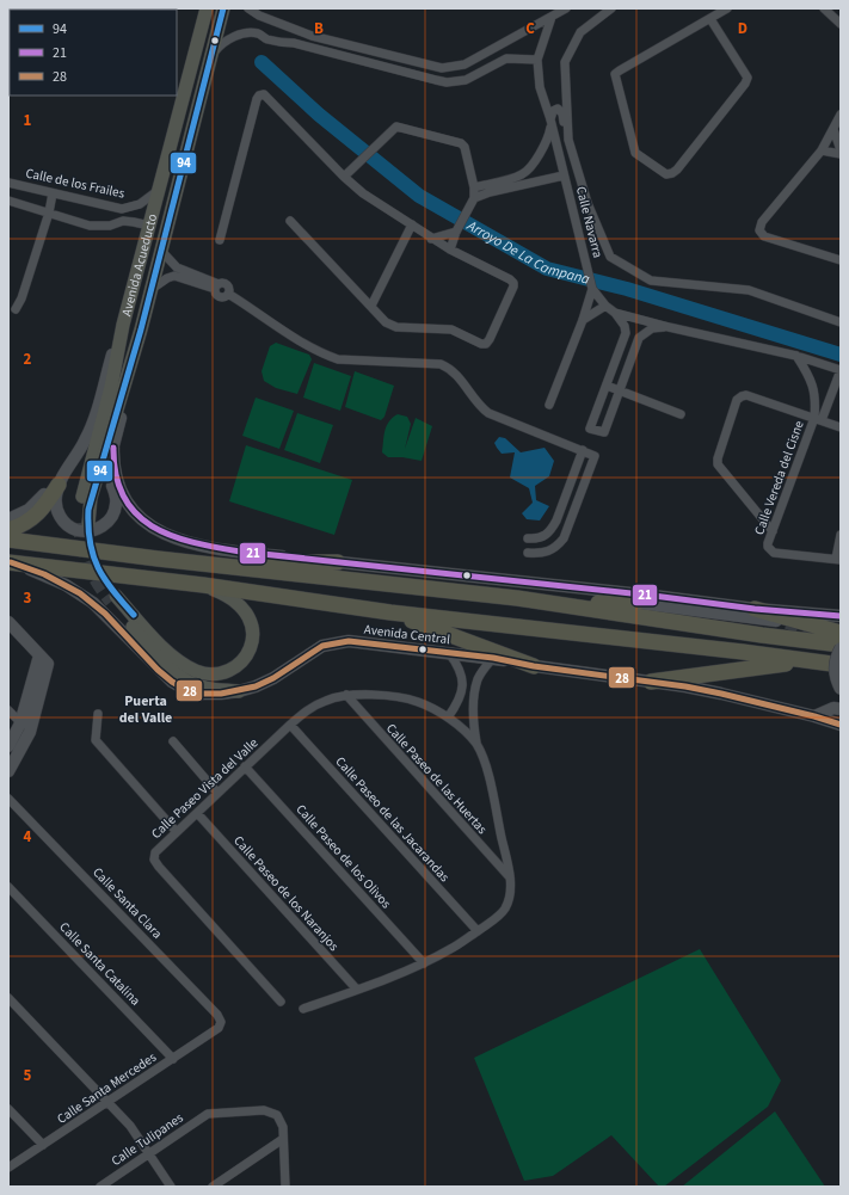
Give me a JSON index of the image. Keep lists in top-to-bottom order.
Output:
{
  "streets": {
    "main road": ["Avenida Acueducto", "Avenida Central"],
    "street": [
      "Calle de los Frailes",
      "Calle Navarra",
      "Calle Vereda del Cisne",
      "Calle Paseo de las Huertas",
      "Calle Paseo Vista del Valle",
      "Calle Paseo de las Jacarandas",
      "Calle Paseo de los Olivos",
      "Calle Paseo de los Naranjos",
      "Calle Santa Clara",
      "Calle Santa Catalina",
      "Calle Santa Mercedes",
      "Calle Tulipanes"
    ]
  },
  "crossings": [
    ["Calle de los Frailes", "Avenida Acueducto"],
    ["Calle Navarra", "Calle Vereda del Cisne"],
    ["Avenida Central", "Calle Paseo Vista del Valle"],
    ["Calle Paseo de las Huertas", "Calle Paseo Vista del Valle"],
    ["Calle Paseo Vista del Valle", "Calle Paseo de las Jacarandas"],
    ["Calle Paseo Vista del Valle", "Calle Paseo de los Olivos"],
    ["Calle Paseo Vista del Valle", "Calle Paseo de los Naranjos"],
    ["Calle Santa Clara", "Calle Santa Mercedes"],
    ["Calle Santa Catalina", "Calle Santa Mercedes"]
  ],
  "districts": ["Puerta del Valle"],
  "water": ["Arroyo De La Campana"],
  "lines": ["transit line 94", "transit line 21", "transit line 28"],
  "legend": ["94", "21", "28"],
  "grid": {
    "columns": ["B", "C", "D"],
    "rows": [
      "1",
      "2",
      "3",
      "4",
      "5"
    ]
  }
}
